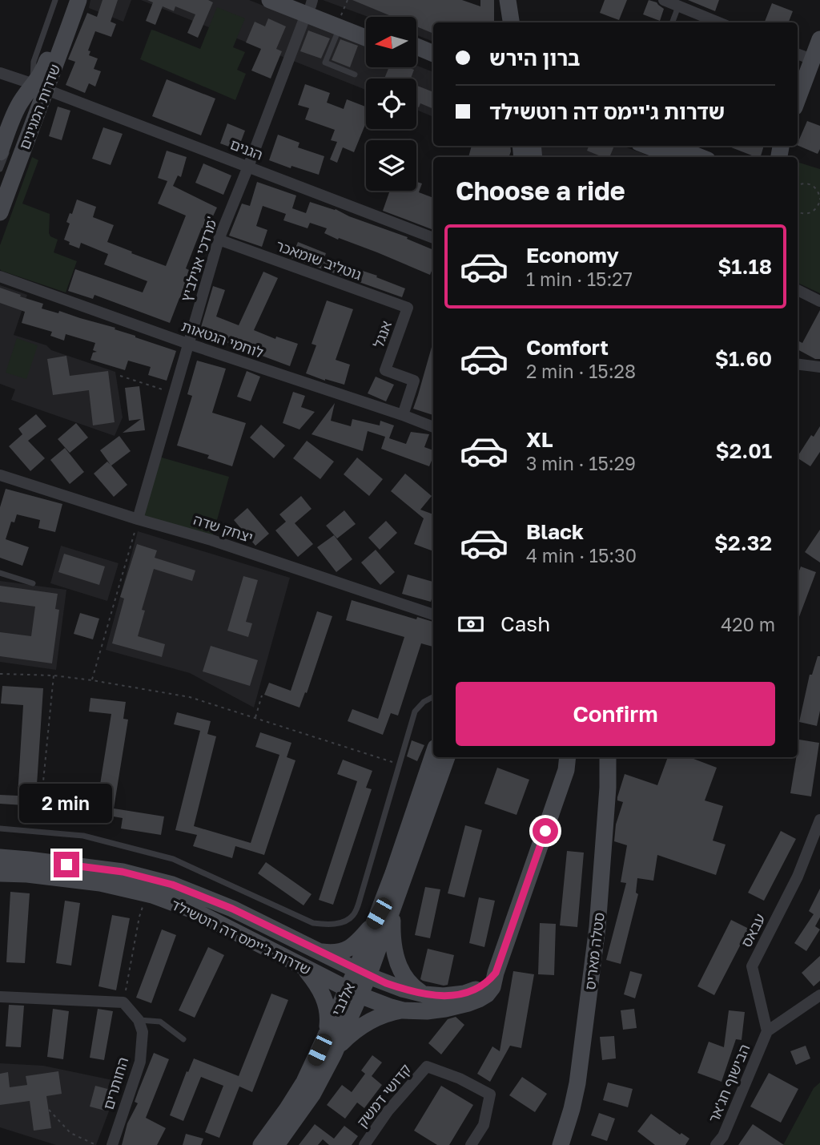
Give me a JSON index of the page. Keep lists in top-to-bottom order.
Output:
{
  "streets": {
    "street": [
      "שדרות המגינים",
      "הגנים",
      "מרדכי אנילביץ'",
      "גוטליב שומאכר",
      "אנגל",
      "לוחמי הגטאות",
      "יצחק שדה",
      "עבאס",
      "שדרות ג'יימס דה רוטשילד",
      "סטלה מאריס",
      "אלנבי",
      "החותרים",
      "הבישוף חג'אר",
      "קדושי דמשק"
    ]
  },
  "crossings": [
    ["שדרות המגינים", "הגנים"],
    ["הגנים", "מרדכי אנילביץ'"],
    ["מרדכי אנילביץ'", "גוטליב שומאכר"],
    ["מרדכי אנילביץ'", "לוחמי הגטאות"],
    ["מרדכי אנילביץ'", "יצחק שדה"],
    ["גוטליב שומאכר", "אנגל"],
    ["אנגל", "לוחמי הגטאות"],
    ["עבאס", "הבישוף חג'אר"],
    ["שדרות ג'יימס דה רוטשילד", "אלנבי"]
  ],
  "north": "left",
  "page": {
    "banner": ["ברון הירש", "שדרות ג'יימס דה רוטשילד"],
    "heading": "Choose a ride",
    "list": [
      {
        "name": "Economy",
        "note": "1 min · 15:27",
        "value": "$1.18"
      },
      {
        "name": "Comfort",
        "note": "2 min · 15:28",
        "value": "$1.60"
      },
      {
        "name": "XL",
        "note": "3 min · 15:29",
        "value": "$2.01"
      },
      {
        "name": "Black",
        "note": "4 min · 15:30",
        "value": "$2.32"
      }
    ],
    "pay": ["Cash", "420 m"],
    "buttons": "Confirm",
    "bubble": "2 min"
  }
}
